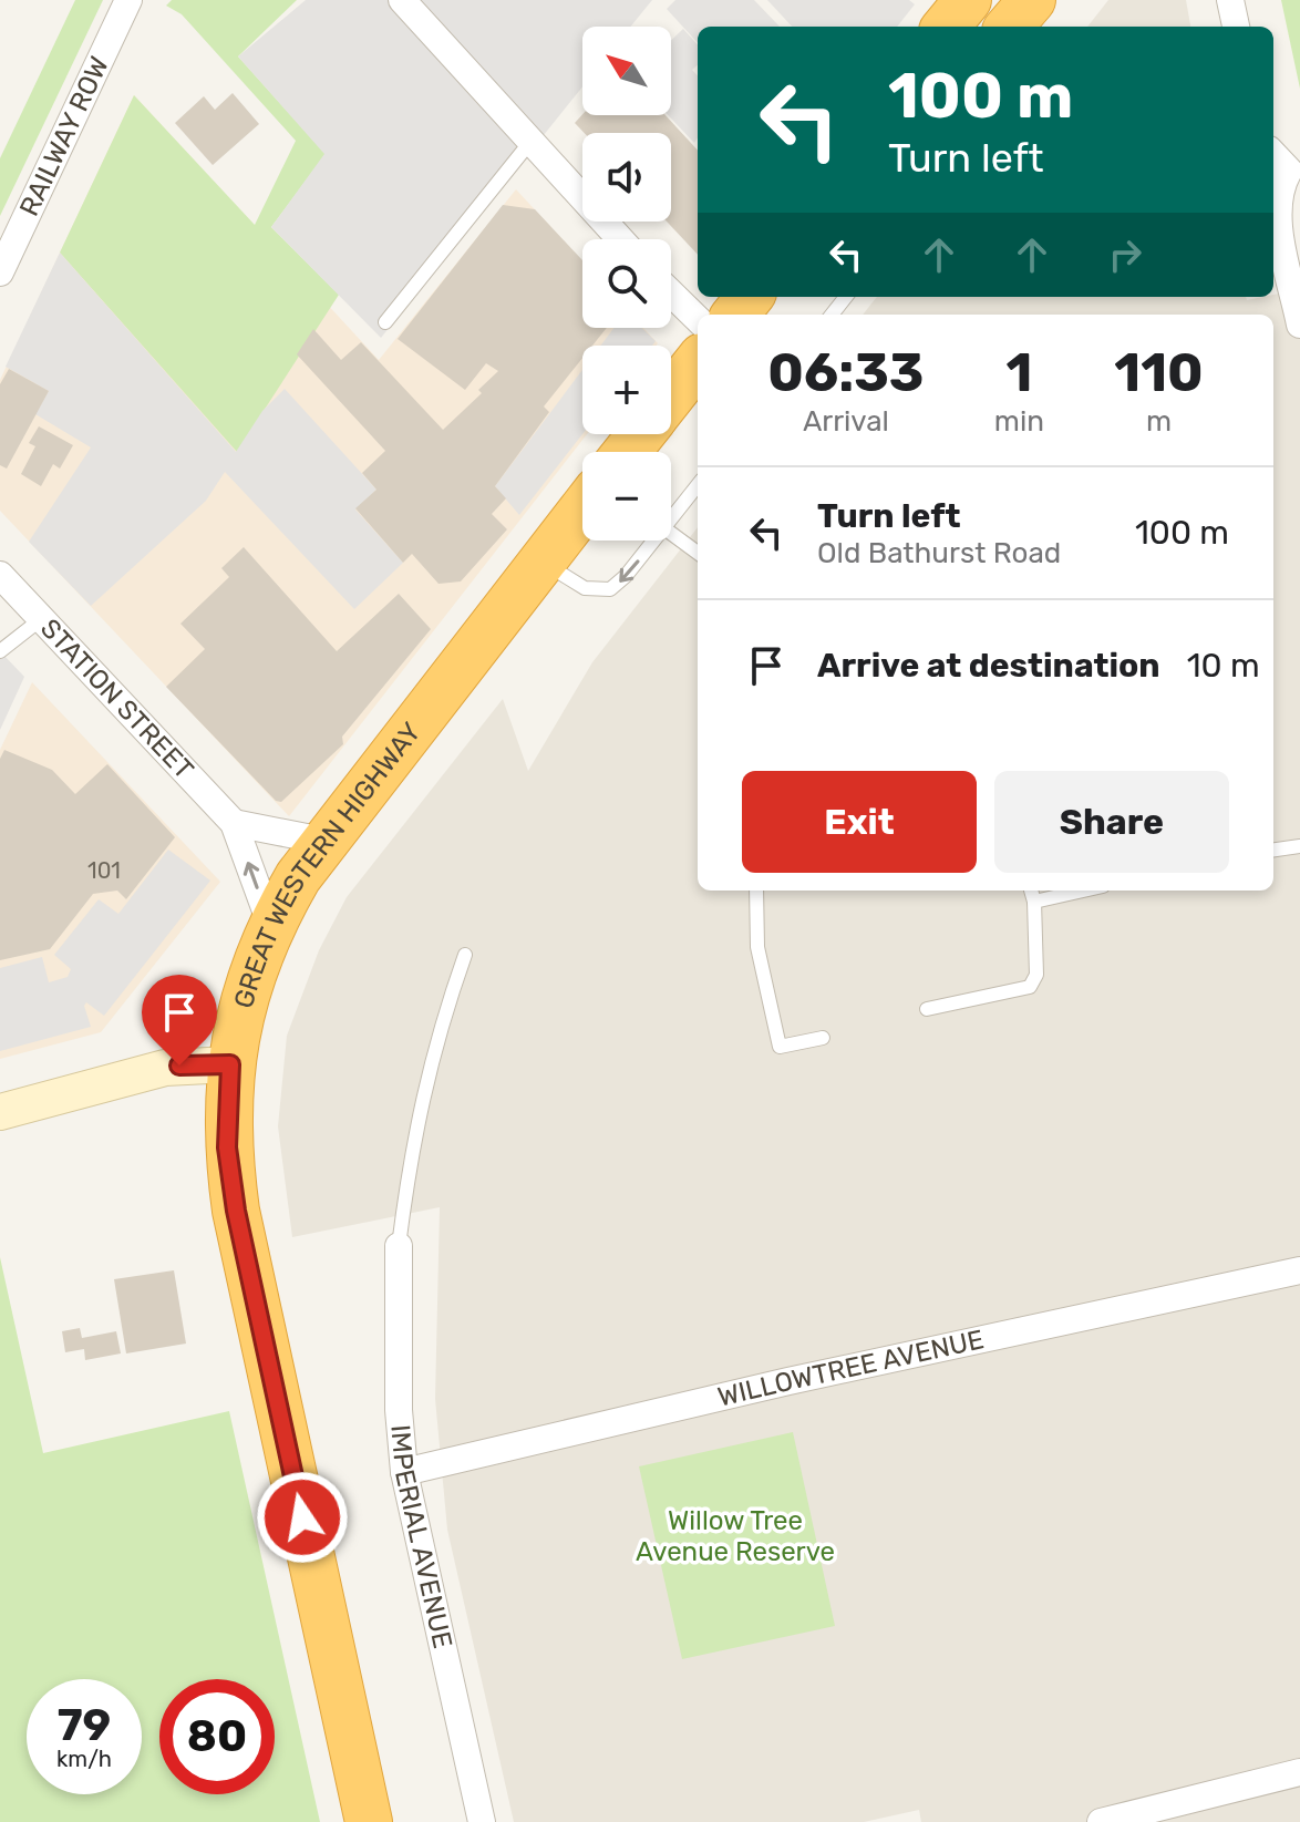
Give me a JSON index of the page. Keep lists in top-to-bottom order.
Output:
{
  "streets": {
    "highway": ["GREAT WESTERN HIGHWAY"],
    "street": [
      "RAILWAY ROW",
      "STATION STREET",
      "WILLOWTREE AVENUE",
      "IMPERIAL AVENUE"
    ]
  },
  "crossings": [
    ["STATION STREET", "GREAT WESTERN HIGHWAY"],
    ["WILLOWTREE AVENUE", "IMPERIAL AVENUE"]
  ],
  "parks": ["Willow Tree Avenue Reserve"],
  "house_numbers": ["101"],
  "north": "top left",
  "page": {
    "map_buttons": ["+", "−"],
    "turn": ["100 m", "Turn left"],
    "eta": [
      "06:33",
      "Arrival",
      "1",
      "min",
      "110",
      "m"
    ],
    "list": [
      {
        "name": "Turn left",
        "note": "Old Bathurst Road",
        "value": "100 m"
      },
      {
        "name": "Arrive at destination",
        "value": "10 m"
      }
    ],
    "buttons": ["Exit", "Share"],
    "speed": "79 km/h",
    "limit": "80"
  }
}
